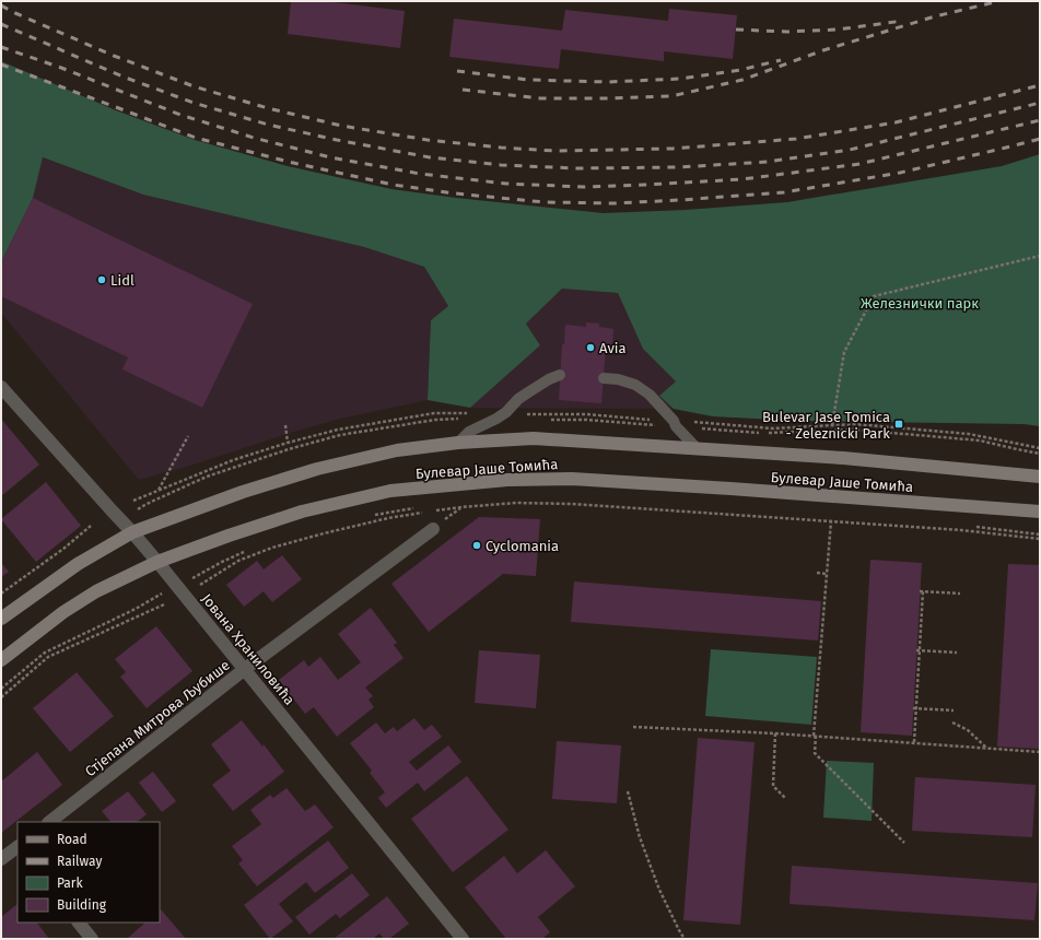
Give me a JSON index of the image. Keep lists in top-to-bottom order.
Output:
{
  "streets": {
    "main road": ["Булевар Јаше Томића"],
    "street": ["Јована Храниловића", "Стјепана Митрова Љубише"]
  },
  "crossings": [
    ["Булевар Јаше Томића", "Јована Храниловића"],
    ["Јована Храниловића", "Стјепана Митрова Љубише"]
  ],
  "parks": ["Железнички парк"],
  "places": {
    "other": ["Lidl", "Avia", "Cyclomania"],
    "transit": ["Bulevar Jase Tomica - Zeleznicki Park"]
  },
  "legend": [
    "Road",
    "Railway",
    "Park",
    "Building"
  ]
}
